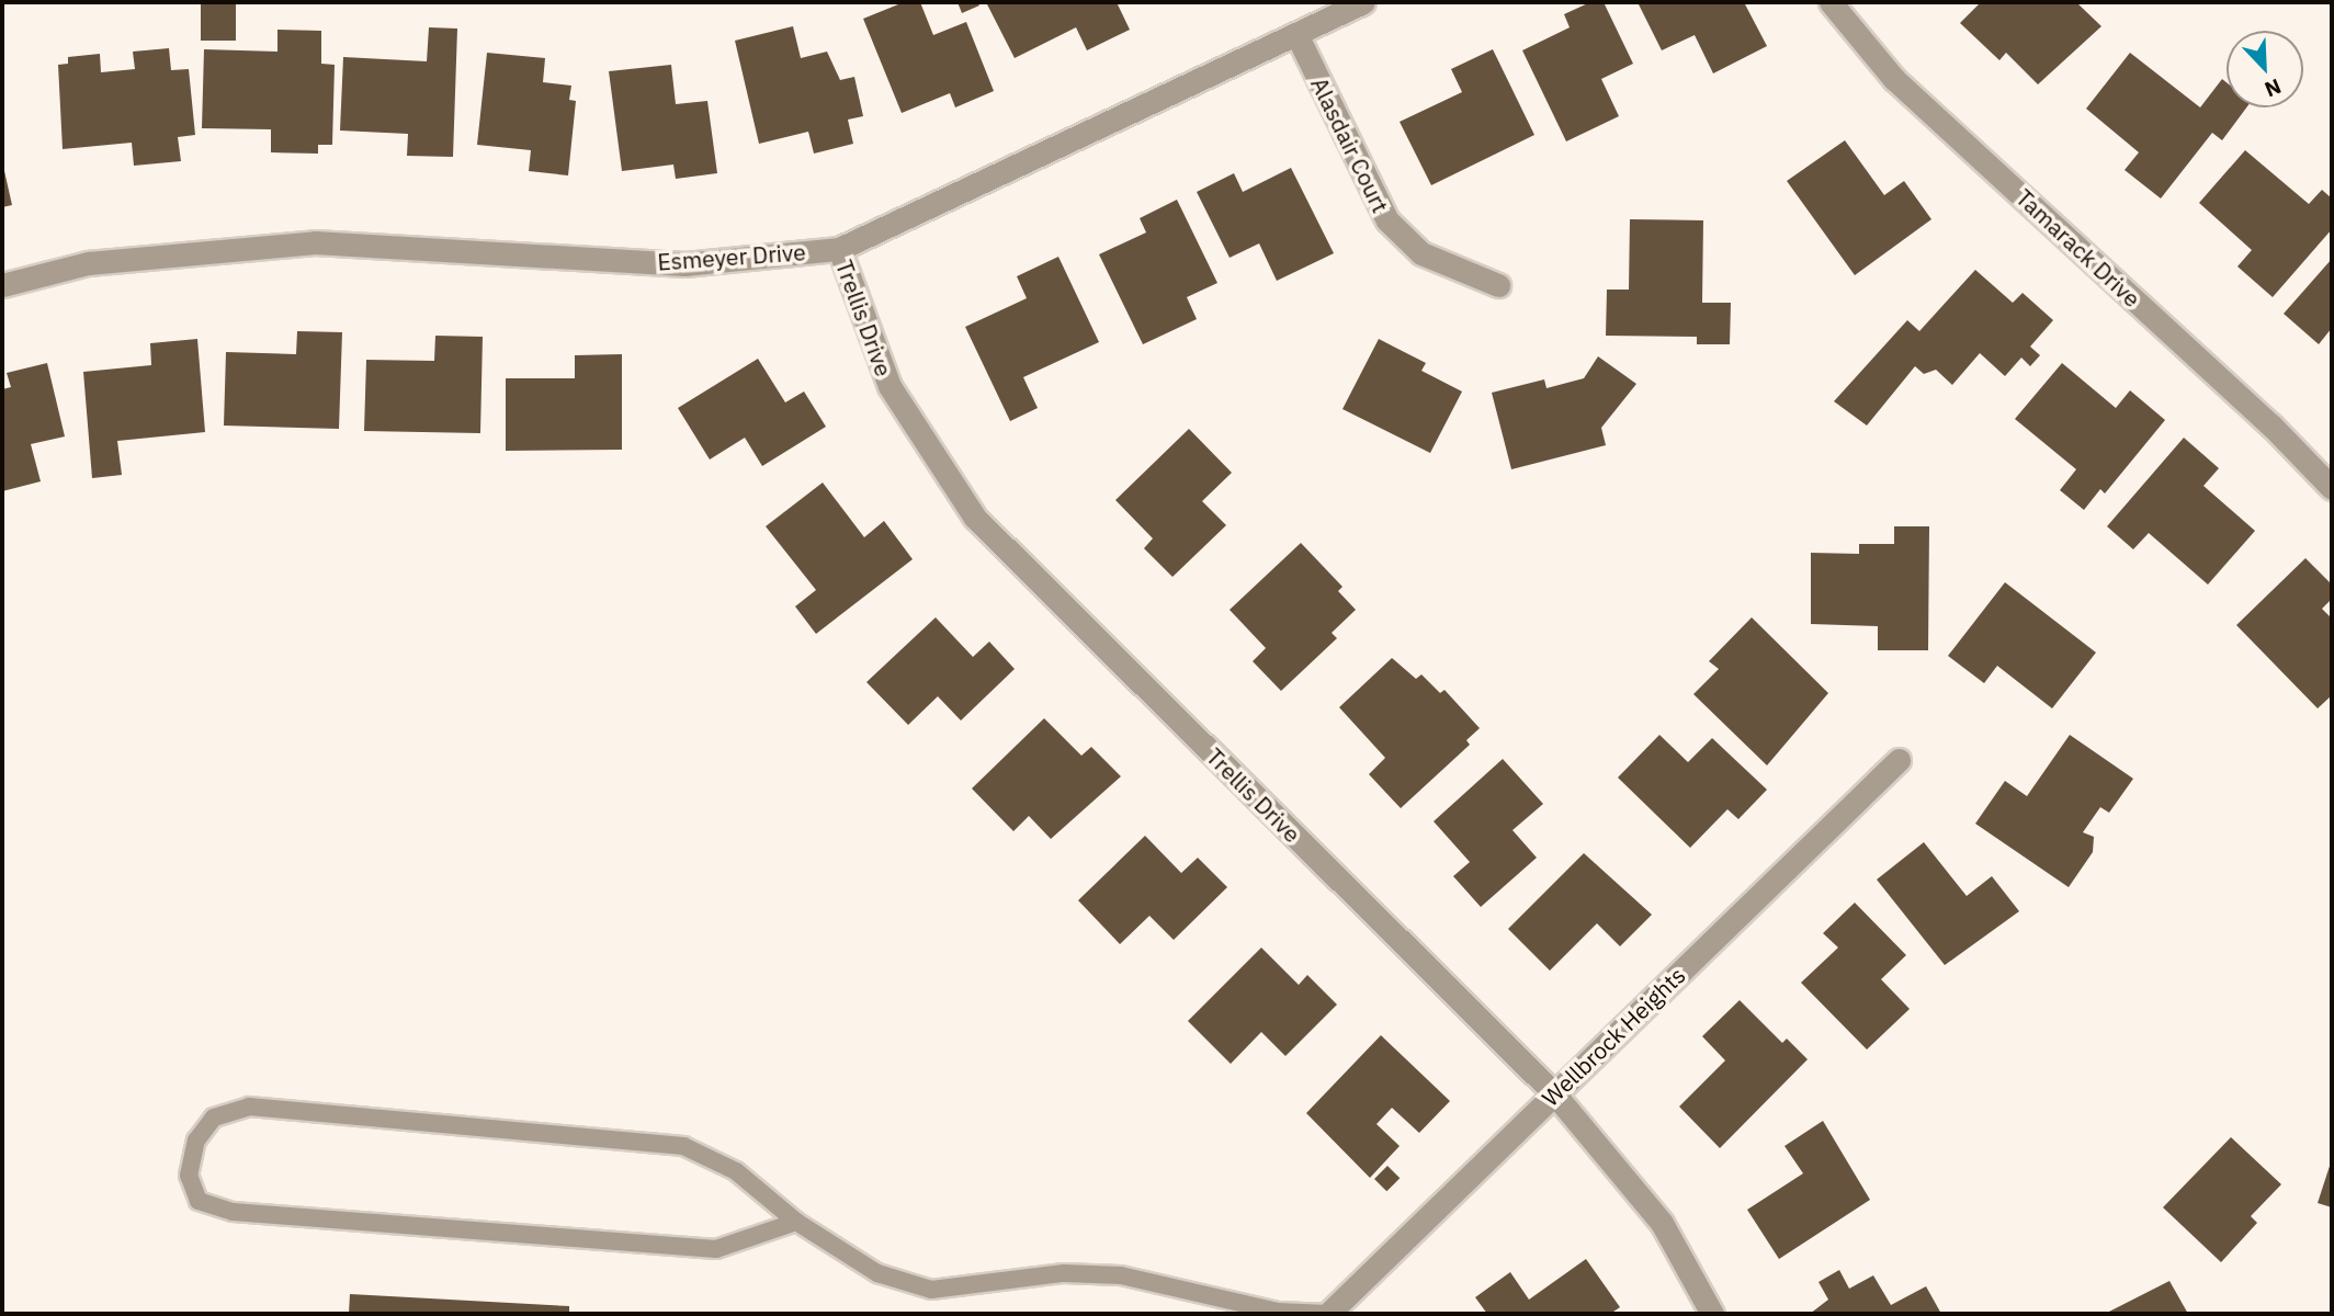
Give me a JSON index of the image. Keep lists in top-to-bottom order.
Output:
{
  "streets": {
    "street": [
      "Alasdair Court",
      "Tamarack Drive",
      "Esmeyer Drive",
      "Trellis Drive",
      "Wellbrock Heights"
    ]
  },
  "crossings": [
    ["Alasdair Court", "Esmeyer Drive"],
    ["Esmeyer Drive", "Trellis Drive"],
    ["Trellis Drive", "Wellbrock Heights"]
  ],
  "north": "bottom right"
}
